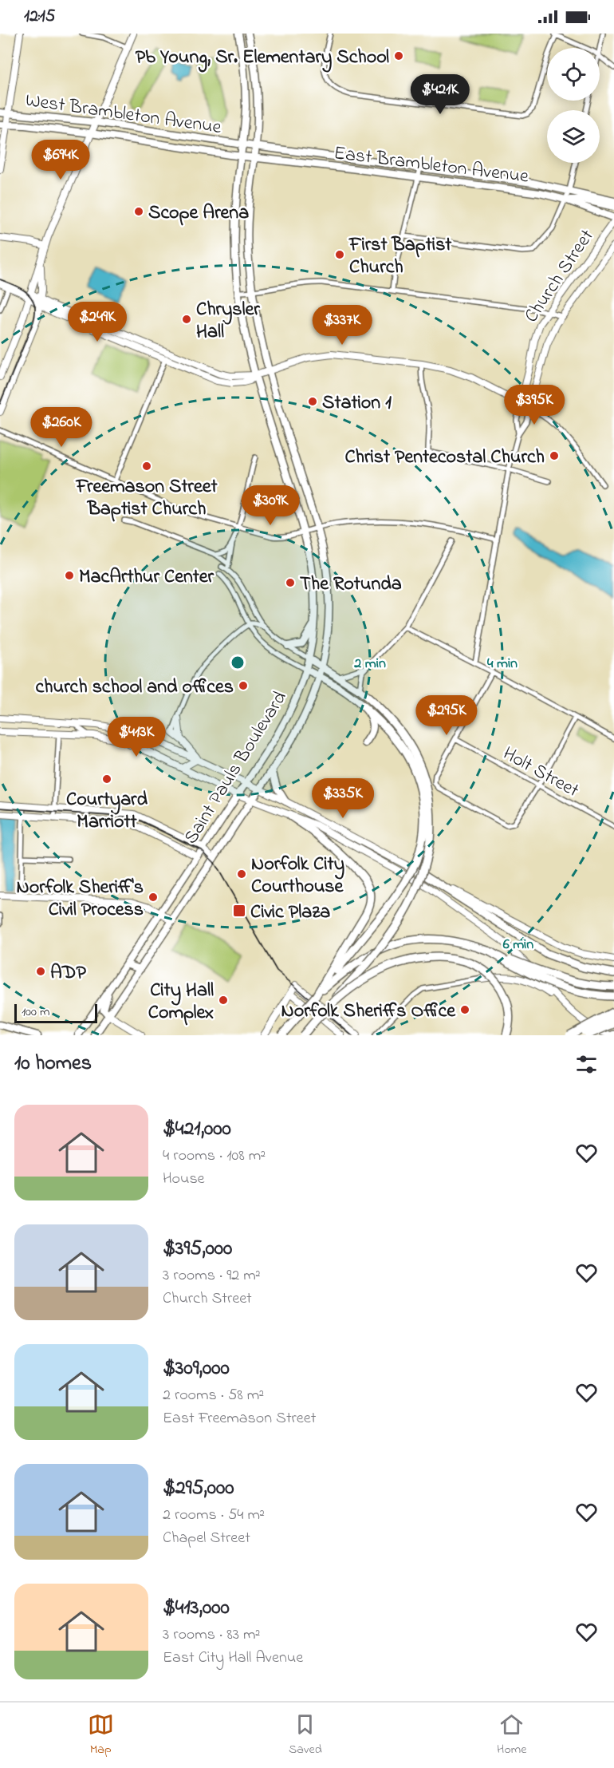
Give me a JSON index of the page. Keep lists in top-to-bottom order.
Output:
{
  "streets": {
    "main road": [
      "West Brambleton Avenue",
      "East Brambleton Avenue",
      "Church Street",
      "Saint Pauls Boulevard"
    ],
    "street": ["Holt Street"]
  },
  "crossings": [
    ["West Brambleton Avenue", "East Brambleton Avenue"],
    ["West Brambleton Avenue", "Saint Pauls Boulevard"],
    ["East Brambleton Avenue", "Church Street"],
    ["East Brambleton Avenue", "Saint Pauls Boulevard"]
  ],
  "places": {
    "other": [
      "Pb Young, Sr. Elementary School",
      "Scope Arena",
      "First Baptist Church",
      "Chrysler Hall",
      "Station 1",
      "Christ Pentecostal Church",
      "Freemason Street Baptist Church",
      "MacArthur Center",
      "The Rotunda",
      "church school and offices",
      "Courtyard Marriott",
      "Norfolk City Courthouse",
      "Norfolk Sheriff's Civil Process",
      "ADP",
      "City Hall Complex",
      "Norfolk Sheriffs Office"
    ],
    "transit": ["Civic Plaza"]
  },
  "scale_bar": "100 m",
  "page": {
    "status": "12:15",
    "price": [
      "$421K",
      "$694K",
      "$249K",
      "$337K",
      "$395K",
      "$260K",
      "$309K",
      "$295K",
      "$413K",
      "$335K"
    ],
    "scale": "100 m",
    "heading": "10 homes",
    "list": [
      {
        "name": "$421,000",
        "note": "4 rooms · 108 m² · House"
      },
      {
        "name": "$395,000",
        "note": "3 rooms · 92 m² · Church Street"
      },
      {
        "name": "$309,000",
        "note": "2 rooms · 58 m² · East Freemason Street"
      },
      {
        "name": "$295,000",
        "note": "2 rooms · 54 m² · Chapel Street"
      },
      {
        "name": "$413,000",
        "note": "3 rooms · 83 m² · East City Hall Avenue"
      }
    ],
    "tabs": ["Map", "Saved", "Home"]
  },
  "rings": ["2 min", "4 min", "6 min"]
}
